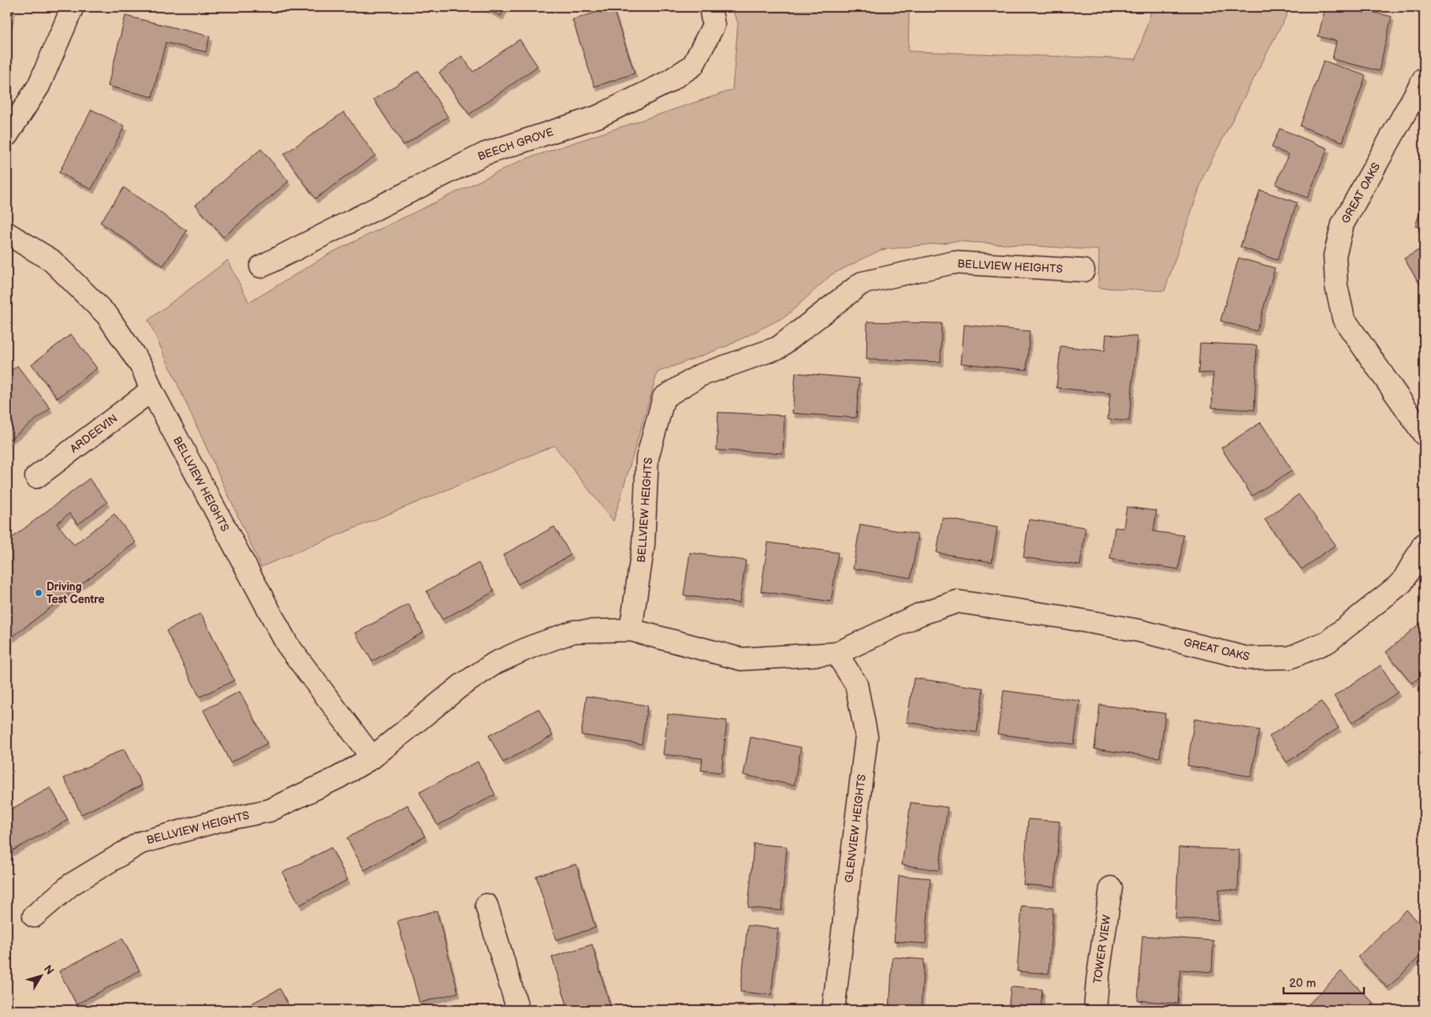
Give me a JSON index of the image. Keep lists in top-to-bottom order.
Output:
{
  "streets": {
    "street": [
      "BEECH GROVE",
      "GREAT OAKS",
      "BELLVIEW HEIGHTS",
      "ARDEEVIN",
      "GLENVIEW HEIGHTS",
      "TOWER VIEW"
    ]
  },
  "crossings": [
    ["GREAT OAKS", "BELLVIEW HEIGHTS"],
    ["BELLVIEW HEIGHTS", "ARDEEVIN"],
    ["BELLVIEW HEIGHTS", "GLENVIEW HEIGHTS"]
  ],
  "places": ["Driving Test Centre"],
  "scale_bar": "20 m",
  "north": "top right"
}
